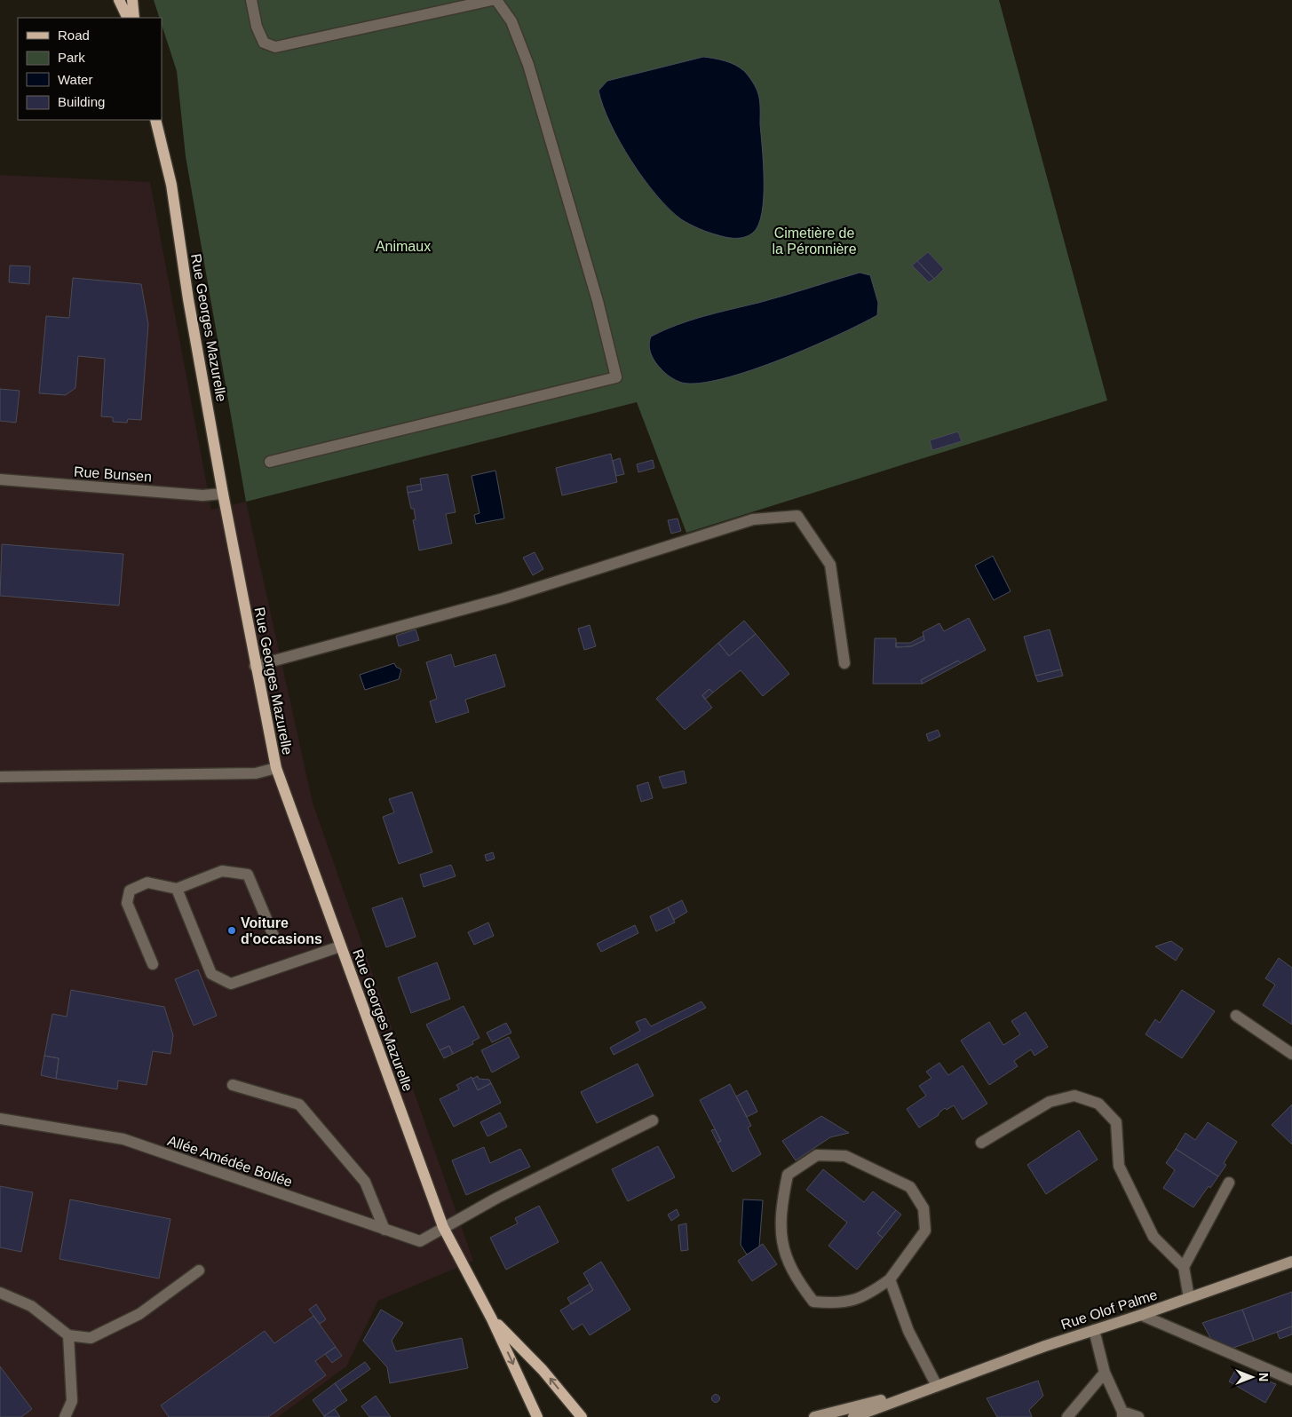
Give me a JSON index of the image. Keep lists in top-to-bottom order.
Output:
{
  "streets": {
    "main road": ["Rue Georges Mazurelle", "Rue Olof Palme"],
    "street": ["Rue Bunsen", "Allée Amédée Bollée"]
  },
  "crossings": [
    ["Rue Georges Mazurelle", "Rue Bunsen"],
    ["Rue Georges Mazurelle", "Allée Amédée Bollée"]
  ],
  "parks": ["Cimetière de la Péronnière", "Animaux"],
  "places": ["Voiture d'occasions"],
  "legend": [
    "Road",
    "Park",
    "Water",
    "Building"
  ],
  "north": "right"
}
